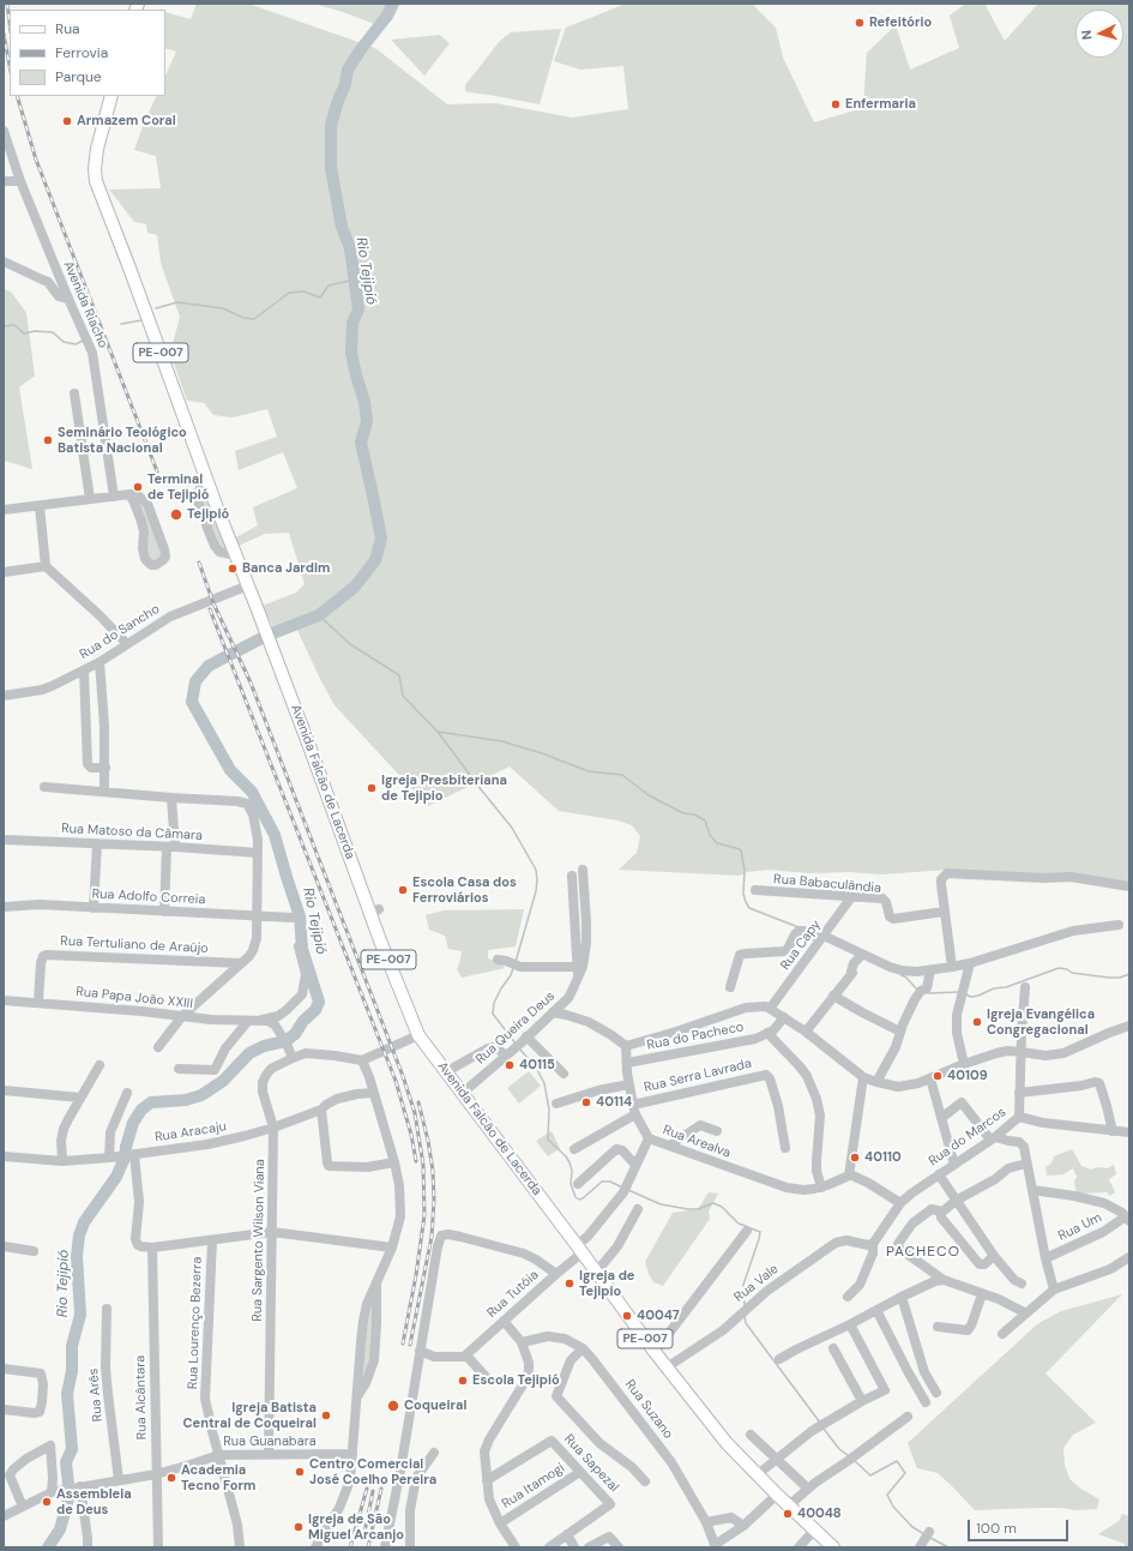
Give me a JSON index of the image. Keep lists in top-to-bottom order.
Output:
{
  "streets": {
    "main road": ["PE-007", "Avenida Falcão de Lacerda"],
    "street": [
      "Avenida Riacho",
      "Rua do Sancho",
      "Rua Matoso da Câmara",
      "Rua Babaculândia",
      "Rua Adolfo Correia",
      "Rua Tertuliano de Araújo",
      "Rua Capy",
      "Rua Papa João XXIII",
      "Rua Queira Deus",
      "Rua do Pacheco",
      "Rua Serra Lavrada",
      "Rua Aracaju",
      "Rua do Marcos",
      "Rua Arealva",
      "Rua Um",
      "Rua Sargento Wilson Viana",
      "Rua Vale",
      "Rua Tutóia",
      "Rua Lourenço Bezerra",
      "Rua Arês",
      "Rua Alcântara",
      "Rua Suzano",
      "Rua Guanabara",
      "Rua Sapezal",
      "Rua Itamogi"
    ]
  },
  "crossings": [
    ["PE-007", "Rua do Sancho"],
    ["PE-007", "Avenida Falcão de Lacerda"],
    ["Rua do Sancho", "Avenida Falcão de Lacerda"],
    ["Avenida Falcão de Lacerda", "Rua Queira Deus"],
    ["Avenida Falcão de Lacerda", "Rua Vale"],
    ["Avenida Falcão de Lacerda", "Rua Tutóia"],
    ["Rua Babaculândia", "Rua Capy"],
    ["Rua Tertuliano de Araújo", "Rua Papa João XXIII"],
    ["Rua Papa João XXIII", "Rua Sargento Wilson Viana"],
    ["Rua do Pacheco", "Rua Arealva"],
    ["Rua Serra Lavrada", "Rua Arealva"],
    ["Rua Aracaju", "Rua Sargento Wilson Viana"],
    ["Rua Arealva", "Rua Tutóia"],
    ["Rua Sargento Wilson Viana", "Rua Guanabara"],
    ["Rua Lourenço Bezerra", "Rua Guanabara"],
    ["Rua Arês", "Rua Guanabara"],
    ["Rua Alcântara", "Rua Guanabara"],
    ["Rua Sapezal", "Rua Itamogi"]
  ],
  "districts": ["PACHECO"],
  "water": ["Rio Tejipió"],
  "places": [
    "Refeitório",
    "Enfermaria",
    "Armazem Coral",
    "Seminário Teológico Batista Nacional",
    "Terminal de Tejipió",
    "Tejipió",
    "Banca Jardim",
    "Igreja Presbiteriana de Tejipio",
    "Escola Casa dos Ferroviários",
    "Igreja Evangélica Congregacional",
    "40115",
    "40109",
    "40114",
    "40110",
    "Igreja de Tejipio",
    "40047",
    "Escola Tejipió",
    "Coqueiral",
    "Igreja Batista Central de Coqueiral",
    "Centro Comercial José Coelho Pereira",
    "Academia Tecno Form",
    "Assembleia de Deus",
    "40048",
    "Igreja de São Miguel Arcanjo"
  ],
  "legend": ["Rua", "Ferrovia", "Parque"],
  "scale_bar": "100 m",
  "north": "left"
}
